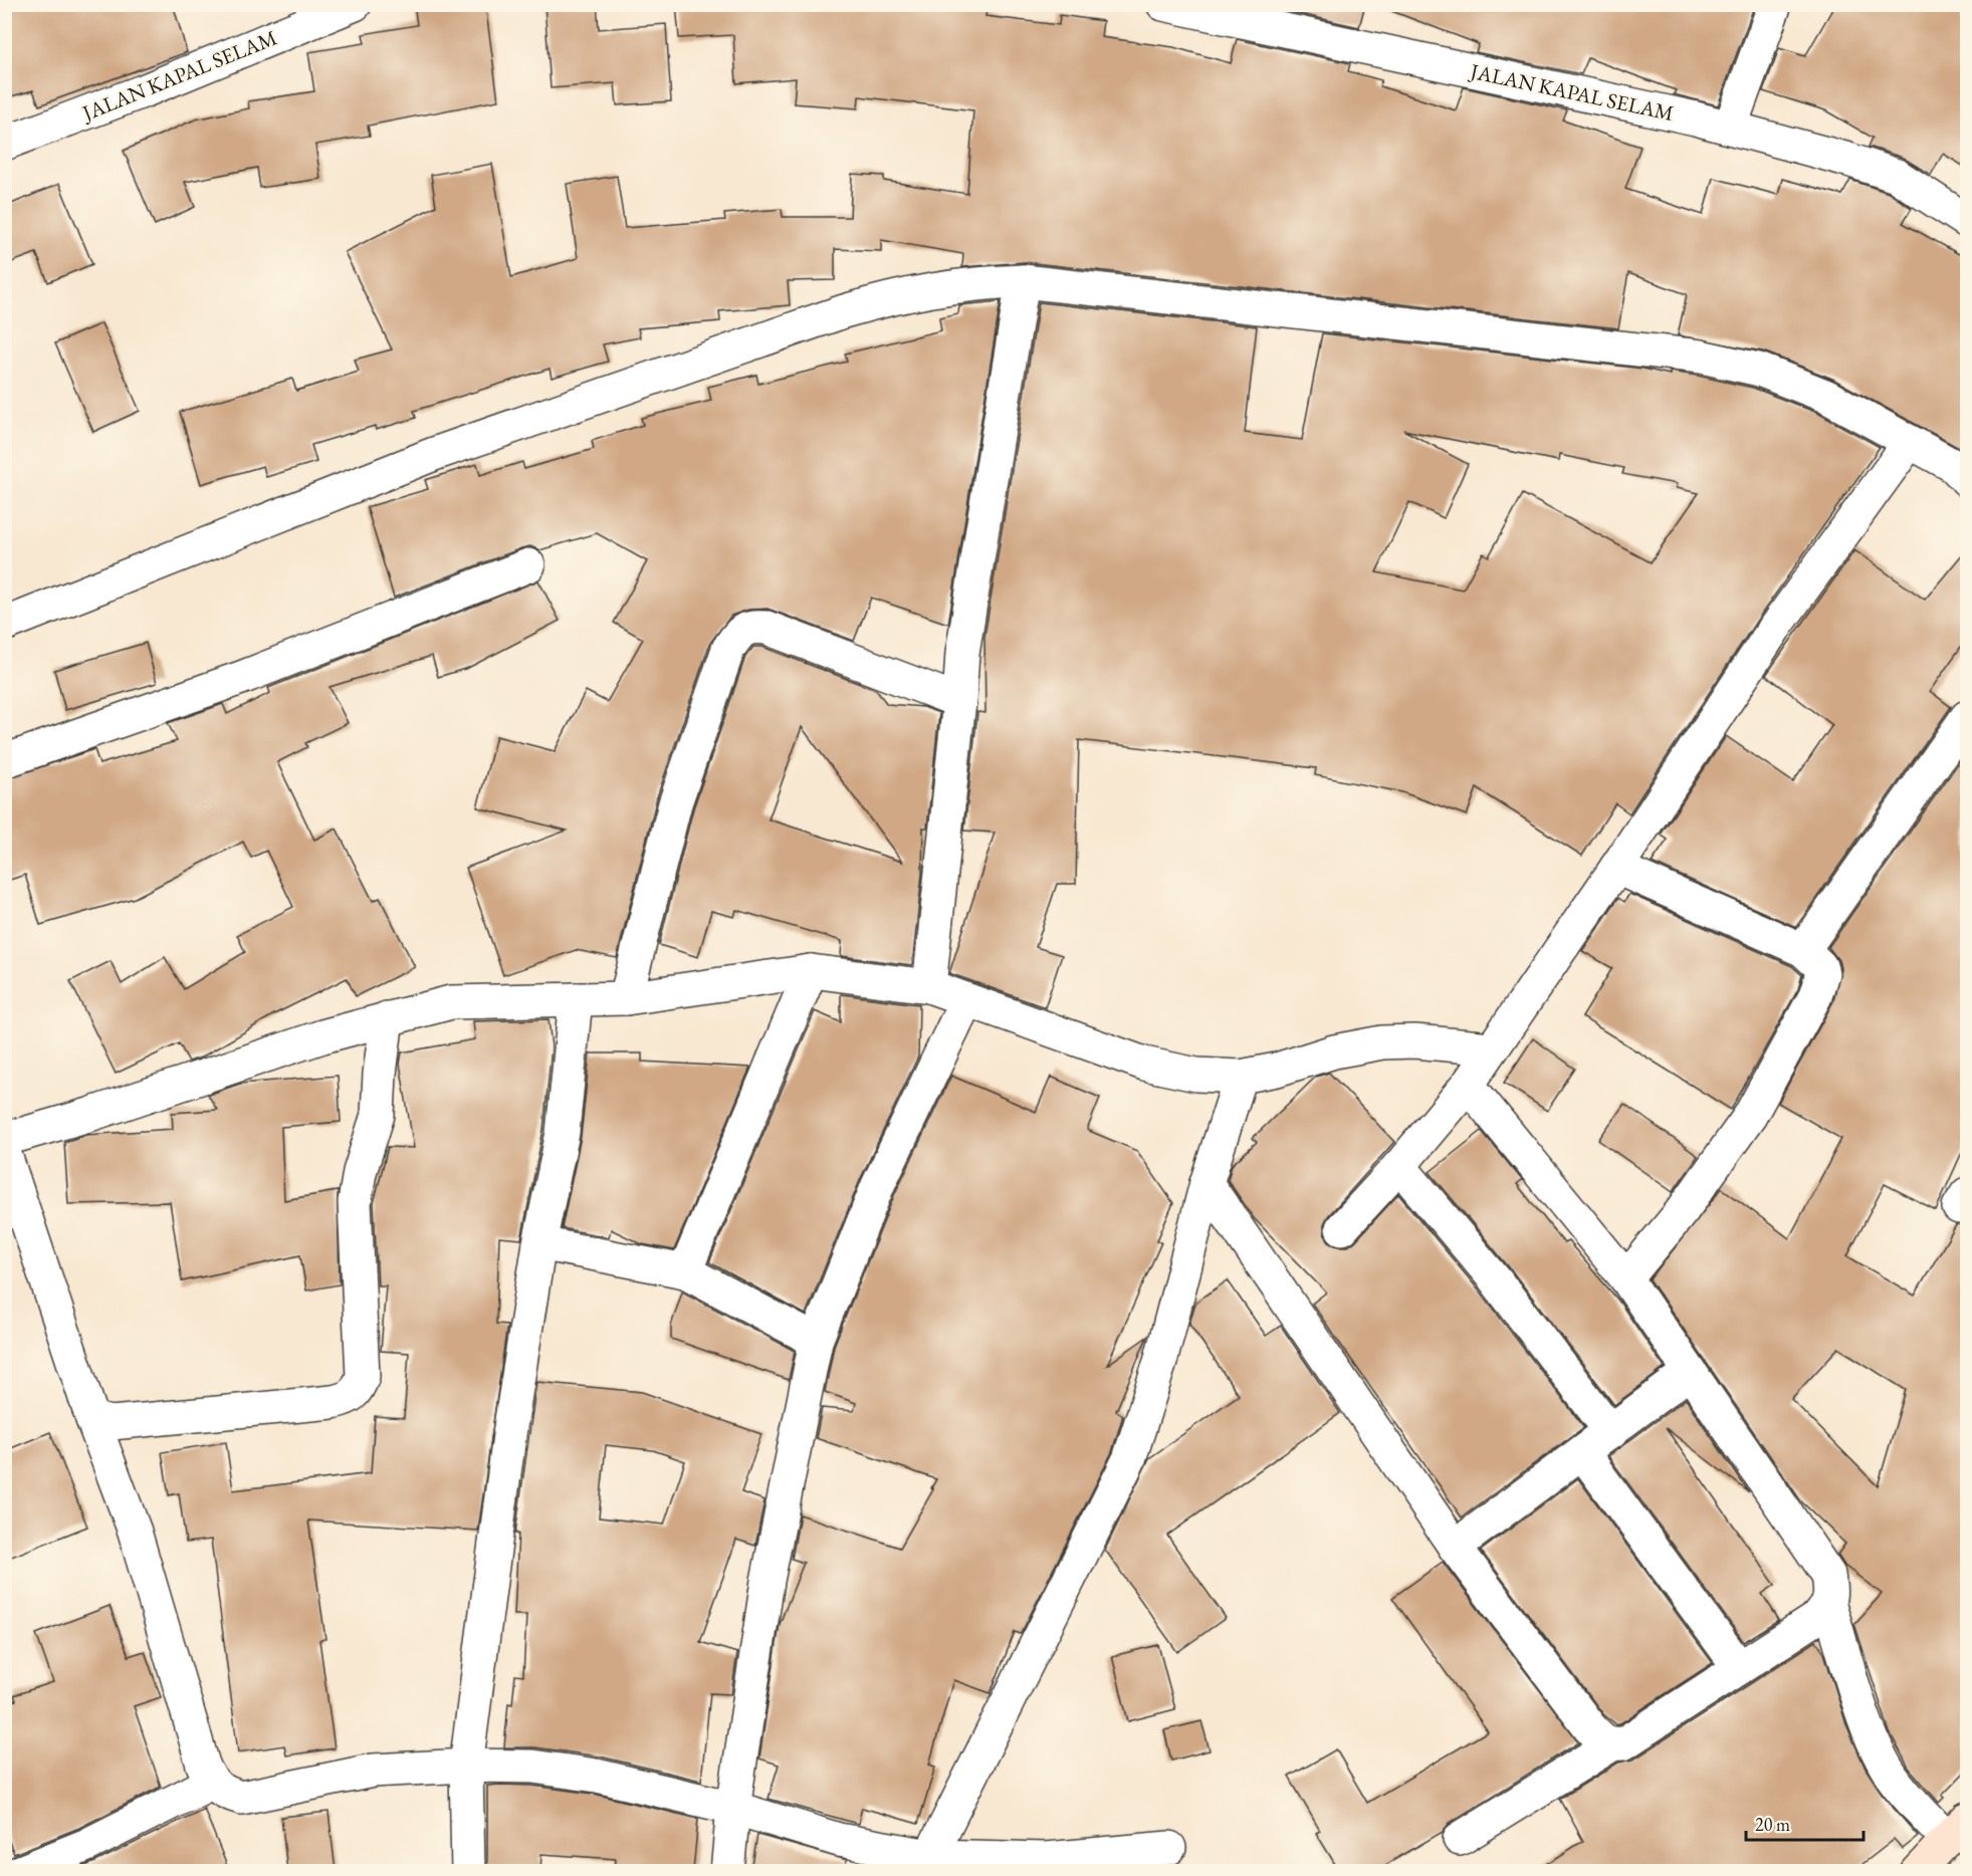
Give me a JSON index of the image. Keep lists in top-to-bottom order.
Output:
{
  "streets": {
    "street": ["JALAN KAPAL SELAM"]
  },
  "scale_bar": "20 m"
}
